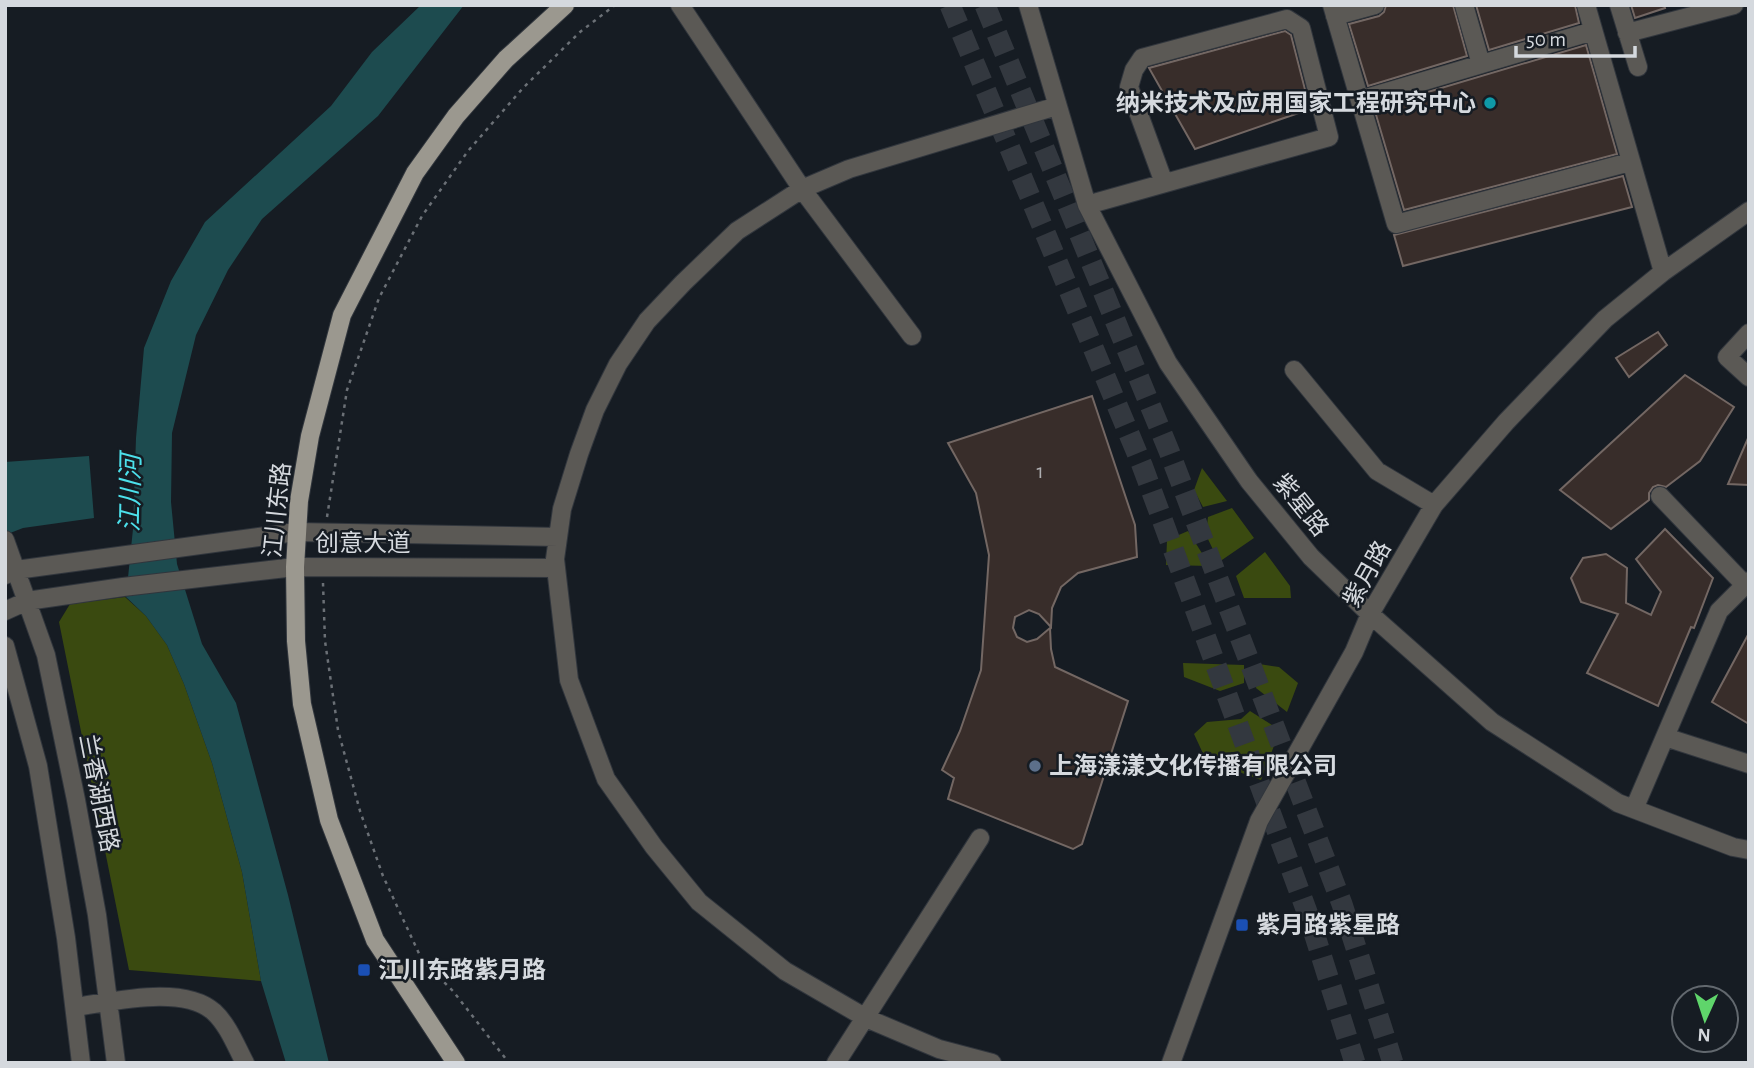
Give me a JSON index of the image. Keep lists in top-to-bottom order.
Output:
{
  "streets": {
    "main road": ["江川东路"],
    "street": [
      "紫星路",
      "创意大道",
      "紫月路",
      "兰香湖西路"
    ]
  },
  "crossings": [
    ["紫星路", "紫月路"],
    ["江川东路", "创意大道"],
    ["创意大道", "兰香湖西路"]
  ],
  "water": ["江川河"],
  "places": {
    "other": ["纳米技术及应用国家工程研究中心", "上海漾漾文化传播有限公司"],
    "transit": ["紫月路紫星路", "江川东路紫月路"]
  },
  "house_numbers": ["1"],
  "scale_bar": "50 m",
  "north": "bottom"
}
